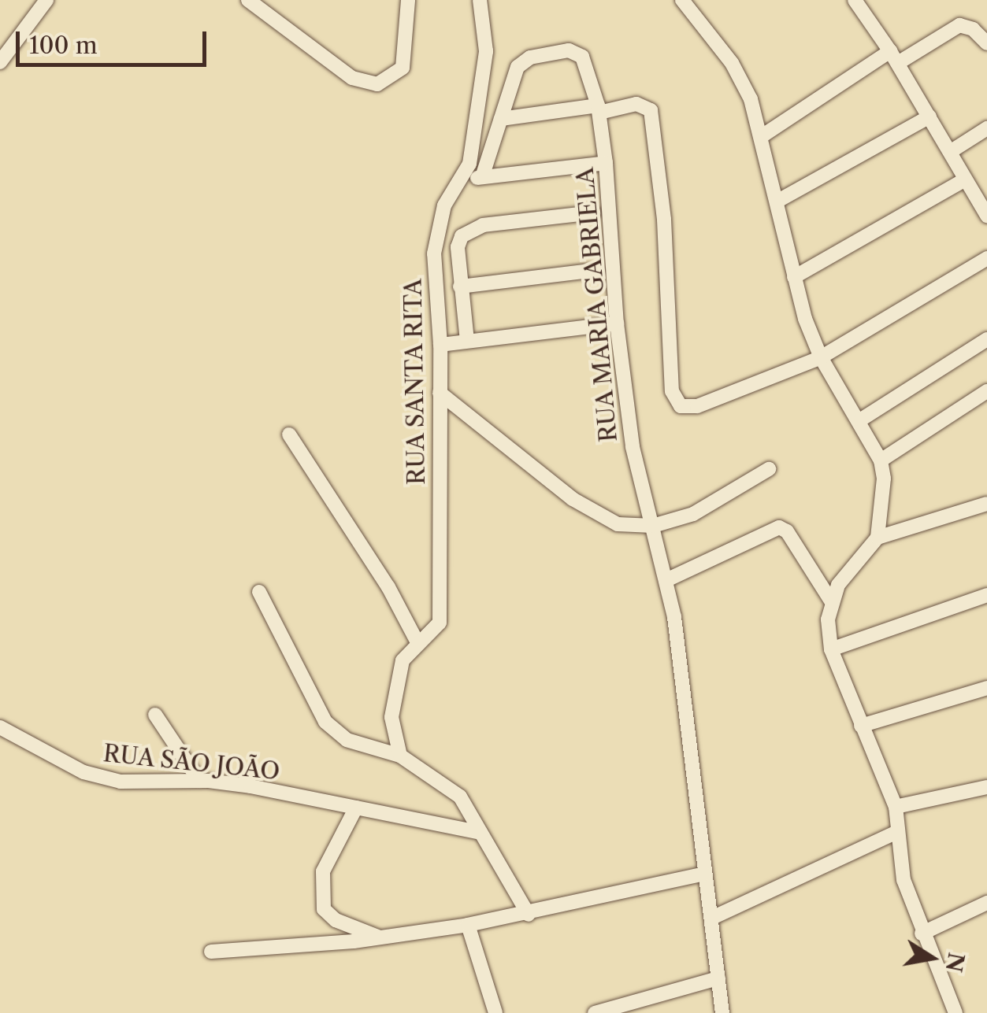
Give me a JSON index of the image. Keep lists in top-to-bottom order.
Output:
{
  "streets": {
    "street": ["RUA MARIA GABRIELA", "RUA SANTA RITA", "RUA SÃO JOÃO"]
  },
  "scale_bar": "100 m",
  "north": "right"
}
